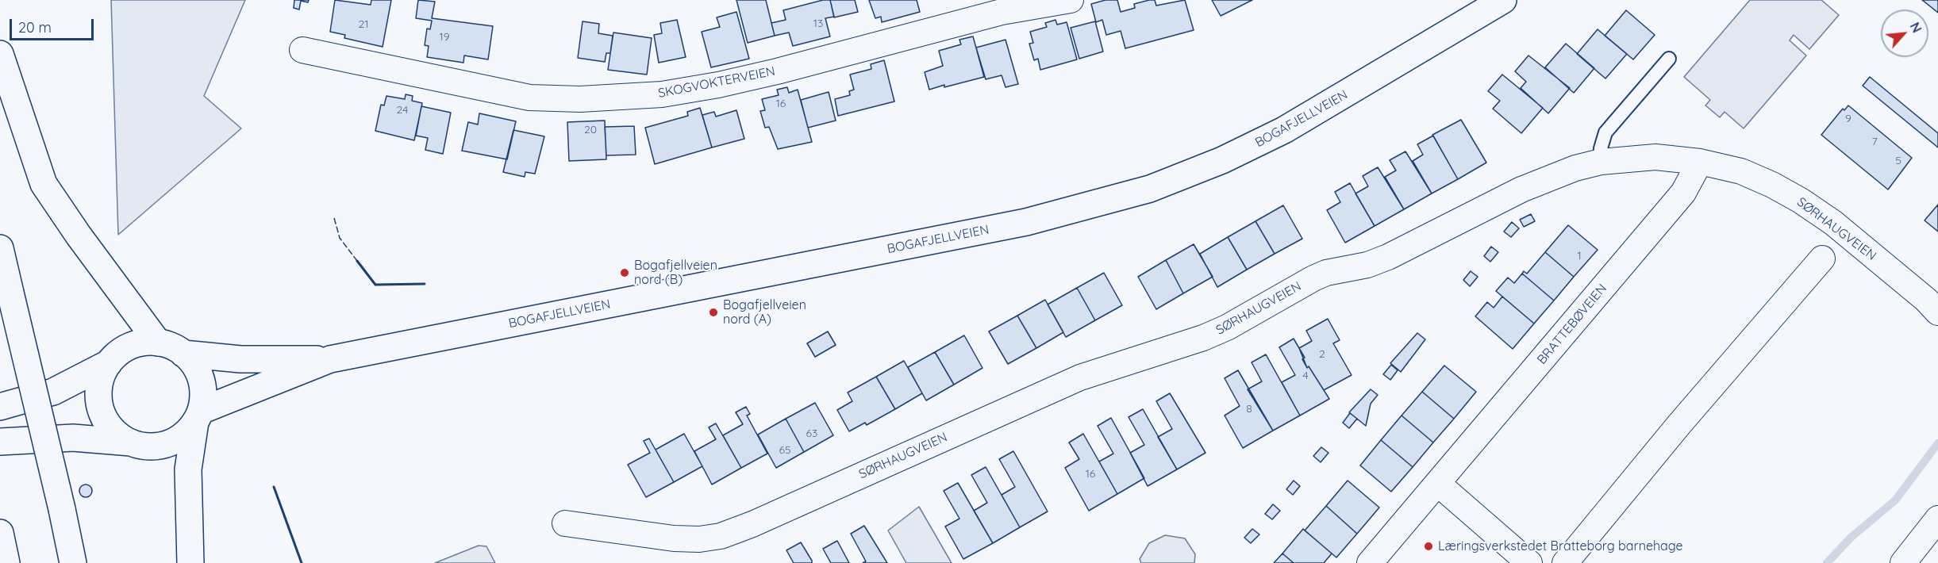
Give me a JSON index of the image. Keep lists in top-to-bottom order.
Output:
{
  "streets": {
    "main road": ["BOGAFJELLVEIEN"],
    "street": ["SKOGVOKTERVEIEN", "SØRHAUGVEIEN", "BRATTEBØVEIEN"]
  },
  "crossings": [
    ["SØRHAUGVEIEN", "BRATTEBØVEIEN"]
  ],
  "places": ["Bogafjellveien nord (B)", "Bogafjellveien nord (A)", "Læringsverkstedet Bratteborg barnehage"],
  "house_numbers": [
    "13",
    "21",
    "19",
    "16",
    "24",
    "9",
    "20",
    "7",
    "5",
    "1",
    "2",
    "4",
    "8",
    "63",
    "65",
    "16"
  ],
  "scale_bar": "20 m",
  "north": "top right"
}
